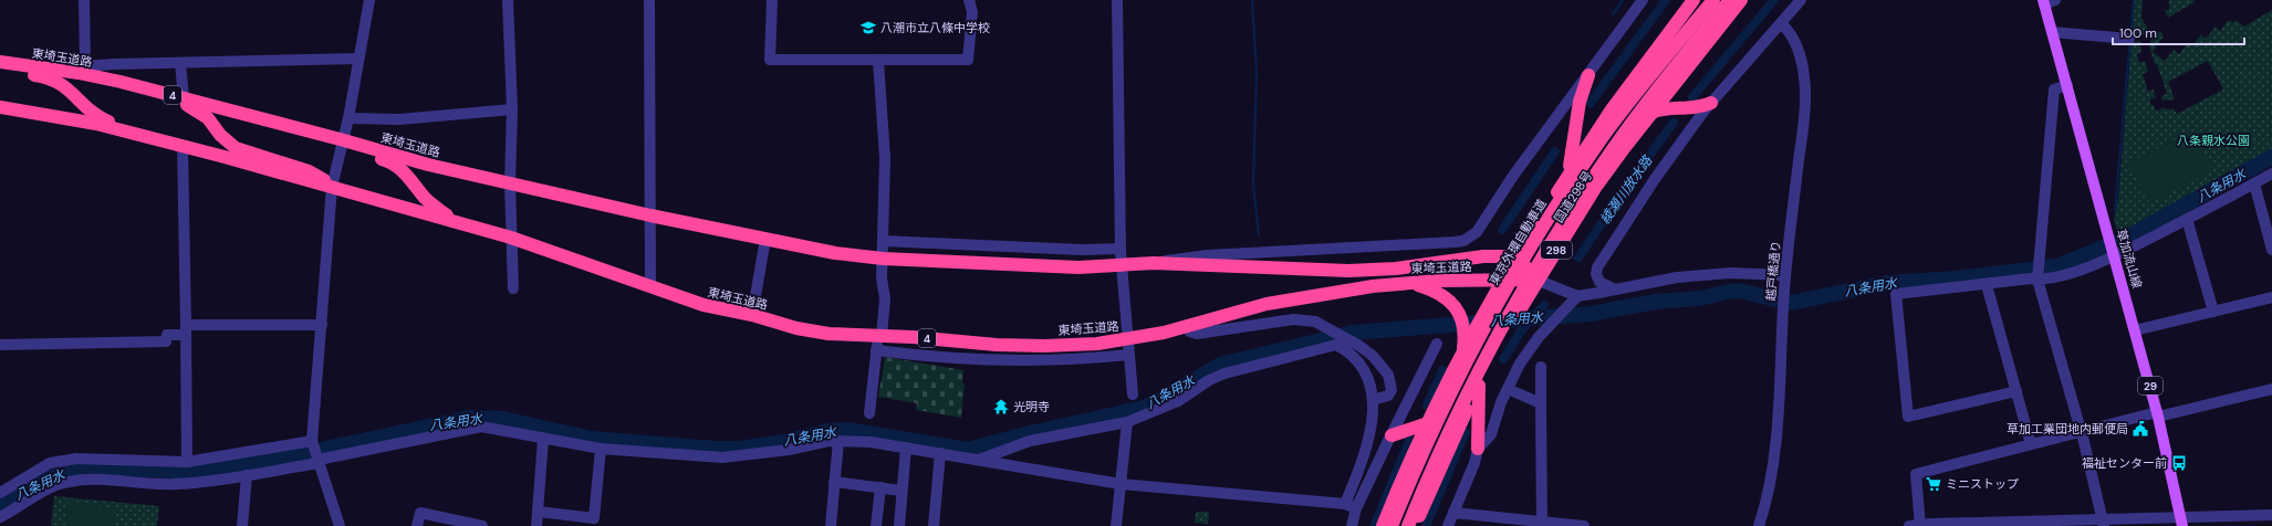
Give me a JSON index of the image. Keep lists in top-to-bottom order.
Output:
{
  "streets": {
    "highway": [
      "東埼玉道路",
      "4",
      "国道298号",
      "東京外環自動車道",
      "298"
    ],
    "main road": ["草加流山線", "29"],
    "street": ["越戸橋通り"]
  },
  "crossings": [
    ["東埼玉道路", "4"],
    ["東埼玉道路", "国道298号"]
  ],
  "water": ["八条用水", "綾瀬川放水路"],
  "parks": ["八条親水公園"],
  "places": {
    "school or university": ["八潮市立八條中学校"],
    "temple": ["光明寺"],
    "public building": ["草加工業団地内郵便局"],
    "bus stop": ["福祉センター前"],
    "supermarket": ["ミニストップ"]
  },
  "scale_bar": "100 m"
}
